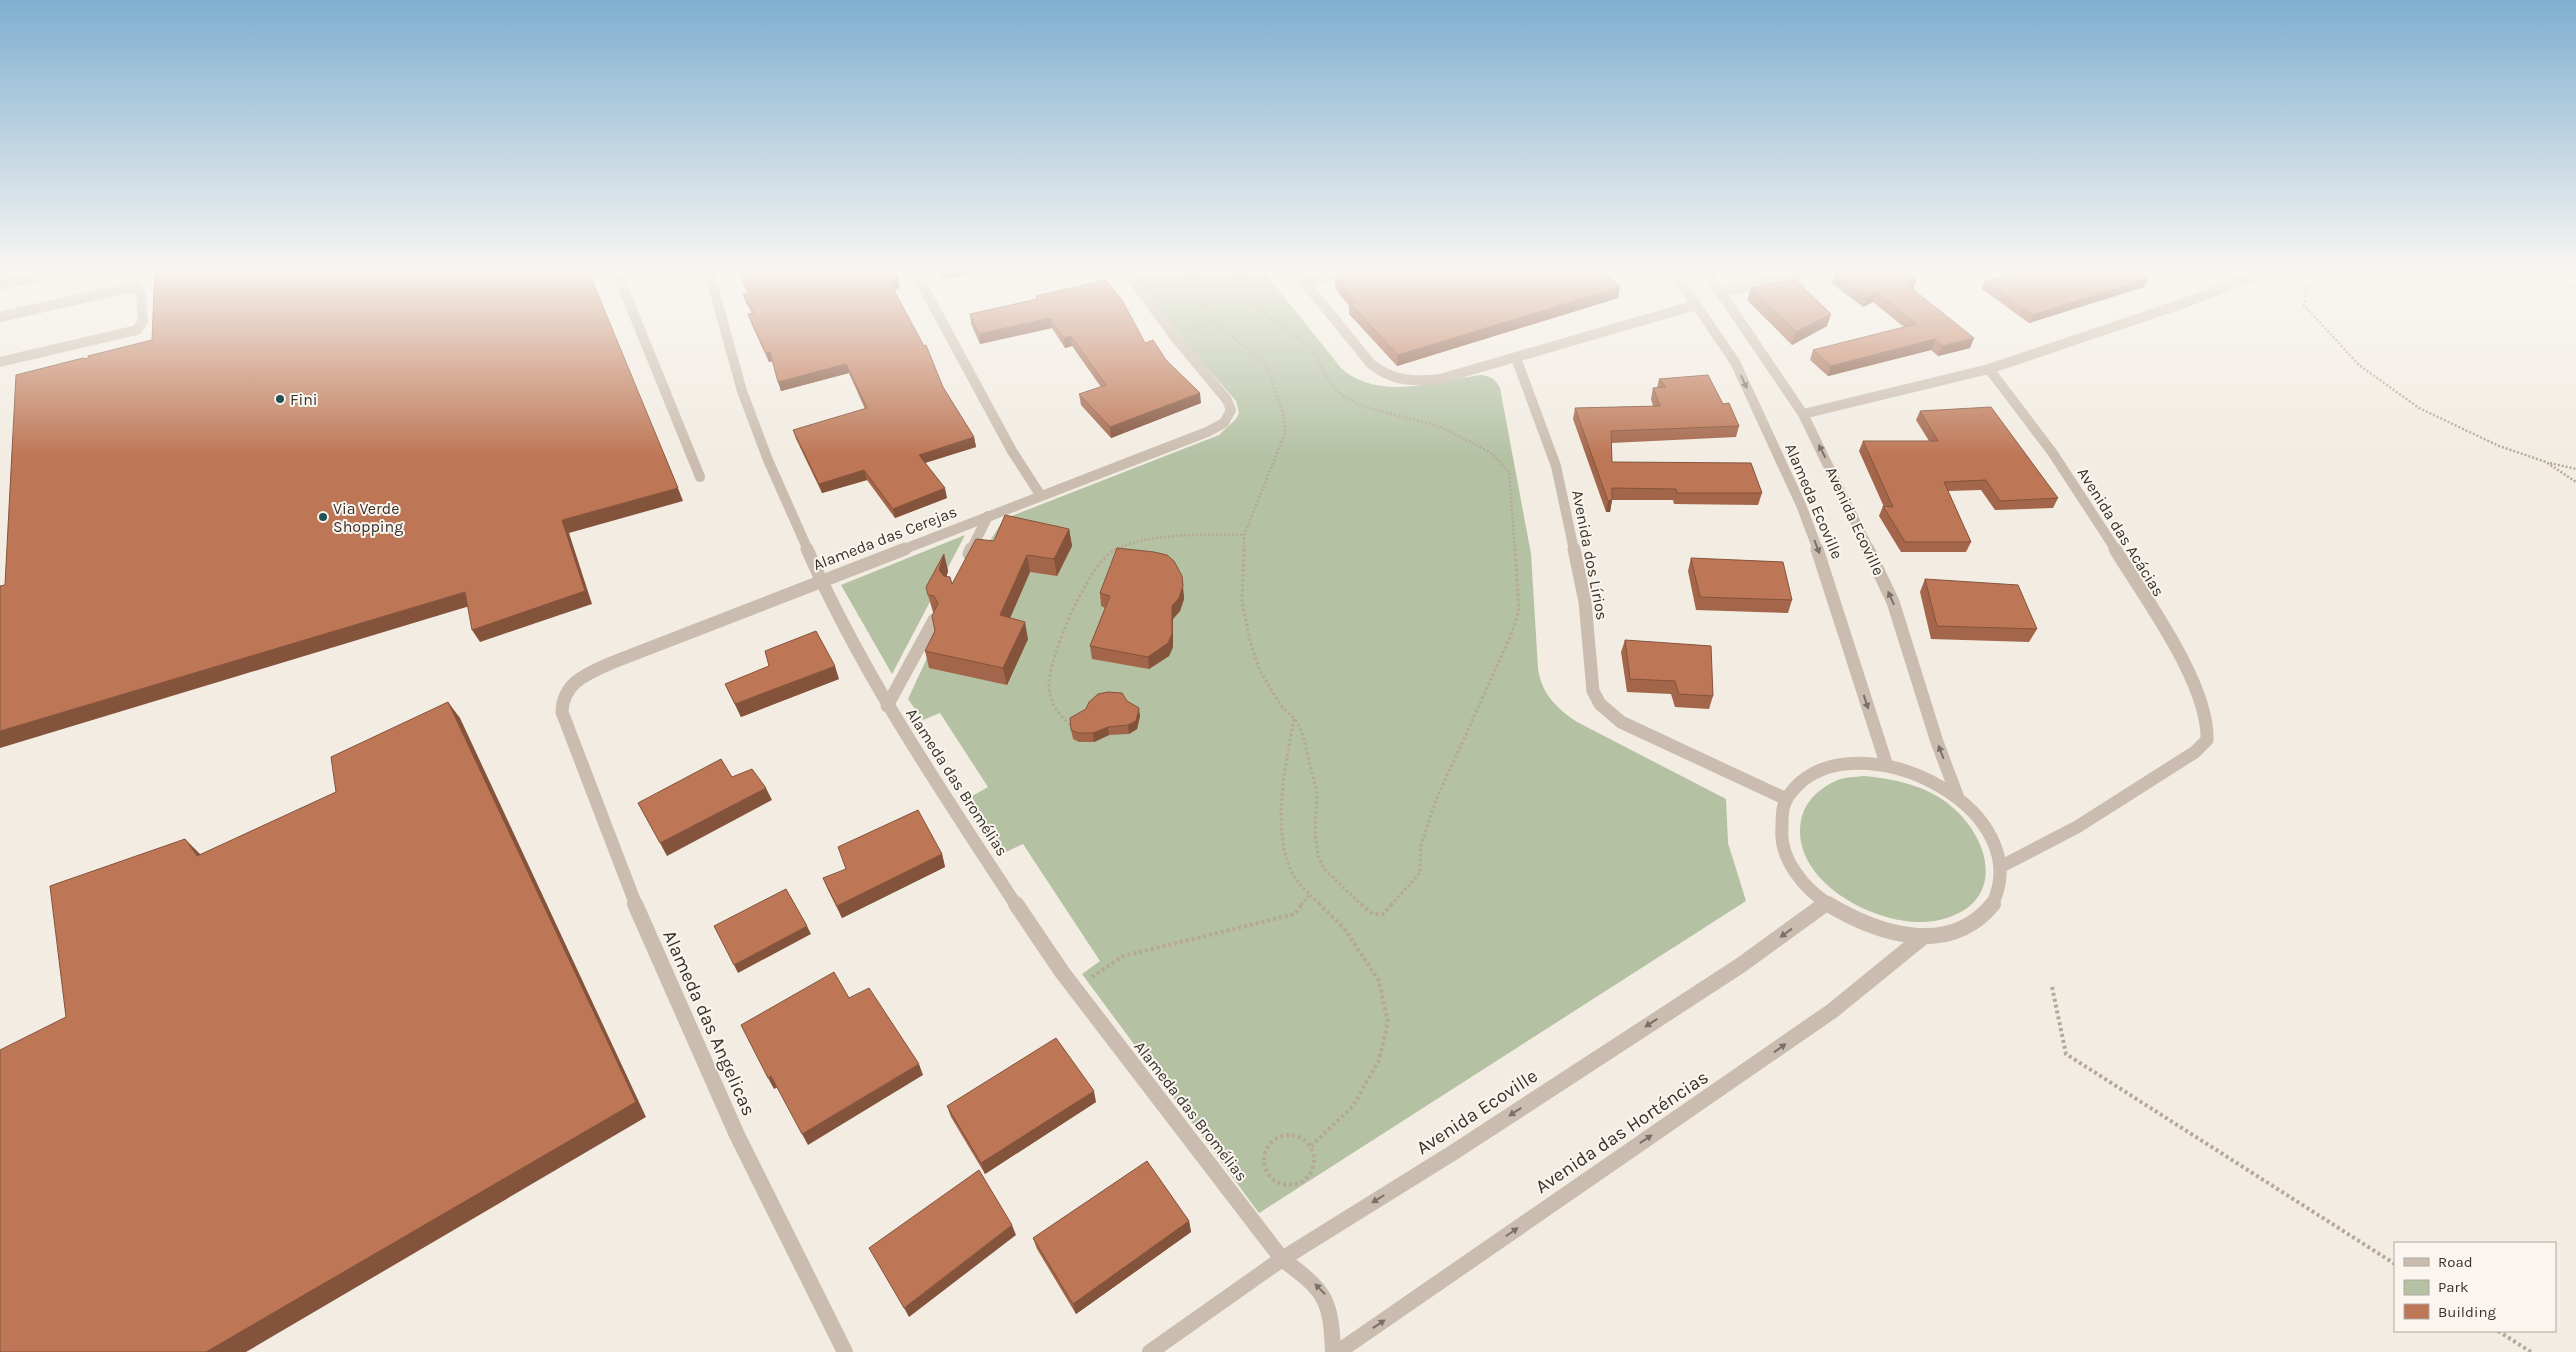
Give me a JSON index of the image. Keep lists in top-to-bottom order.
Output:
{
  "streets": {
    "street": [
      "Alameda Ecoville",
      "Avenida Ecoville",
      "Avenida das Acácias",
      "Alameda das Cerejas",
      "Avenida dos Lírios",
      "Alameda das Bromélias",
      "Alameda das Angelicas",
      "Avenida das Horténcias"
    ]
  },
  "crossings": [
    ["Avenida Ecoville", "Alameda das Bromélias"],
    ["Alameda das Cerejas", "Alameda das Bromélias"],
    ["Alameda das Cerejas", "Alameda das Angelicas"]
  ],
  "one_way": ["Alameda Ecoville", "Avenida das Horténcias"],
  "places": ["Fini", "Via Verde Shopping"],
  "legend": ["Road", "Park", "Building"]
}
